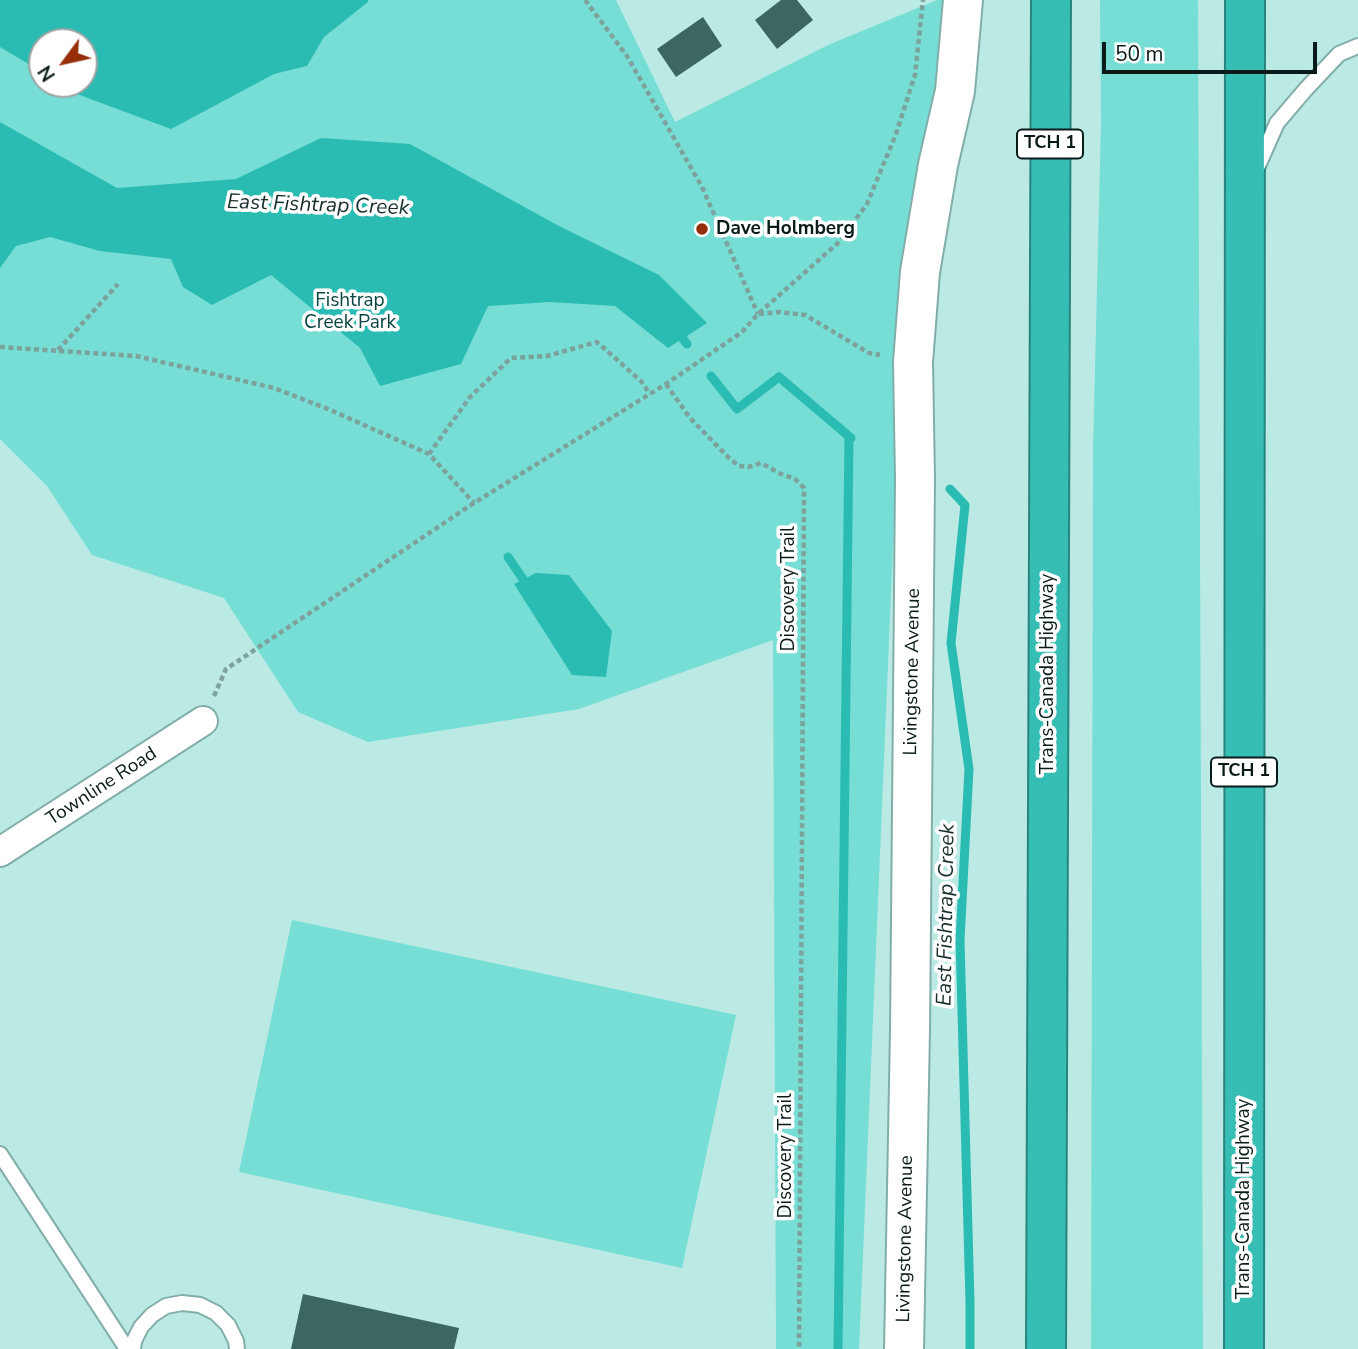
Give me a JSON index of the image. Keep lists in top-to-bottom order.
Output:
{
  "streets": {
    "highway": ["TCH 1", "Trans-Canada Highway"],
    "street": ["Livingstone Avenue", "Townline Road"],
    "path": ["Discovery Trail"]
  },
  "water": ["East Fishtrap Creek"],
  "parks": ["Fishtrap Creek Park"],
  "places": ["Dave Holmberg"],
  "scale_bar": "50 m",
  "north": "bottom left"
}
